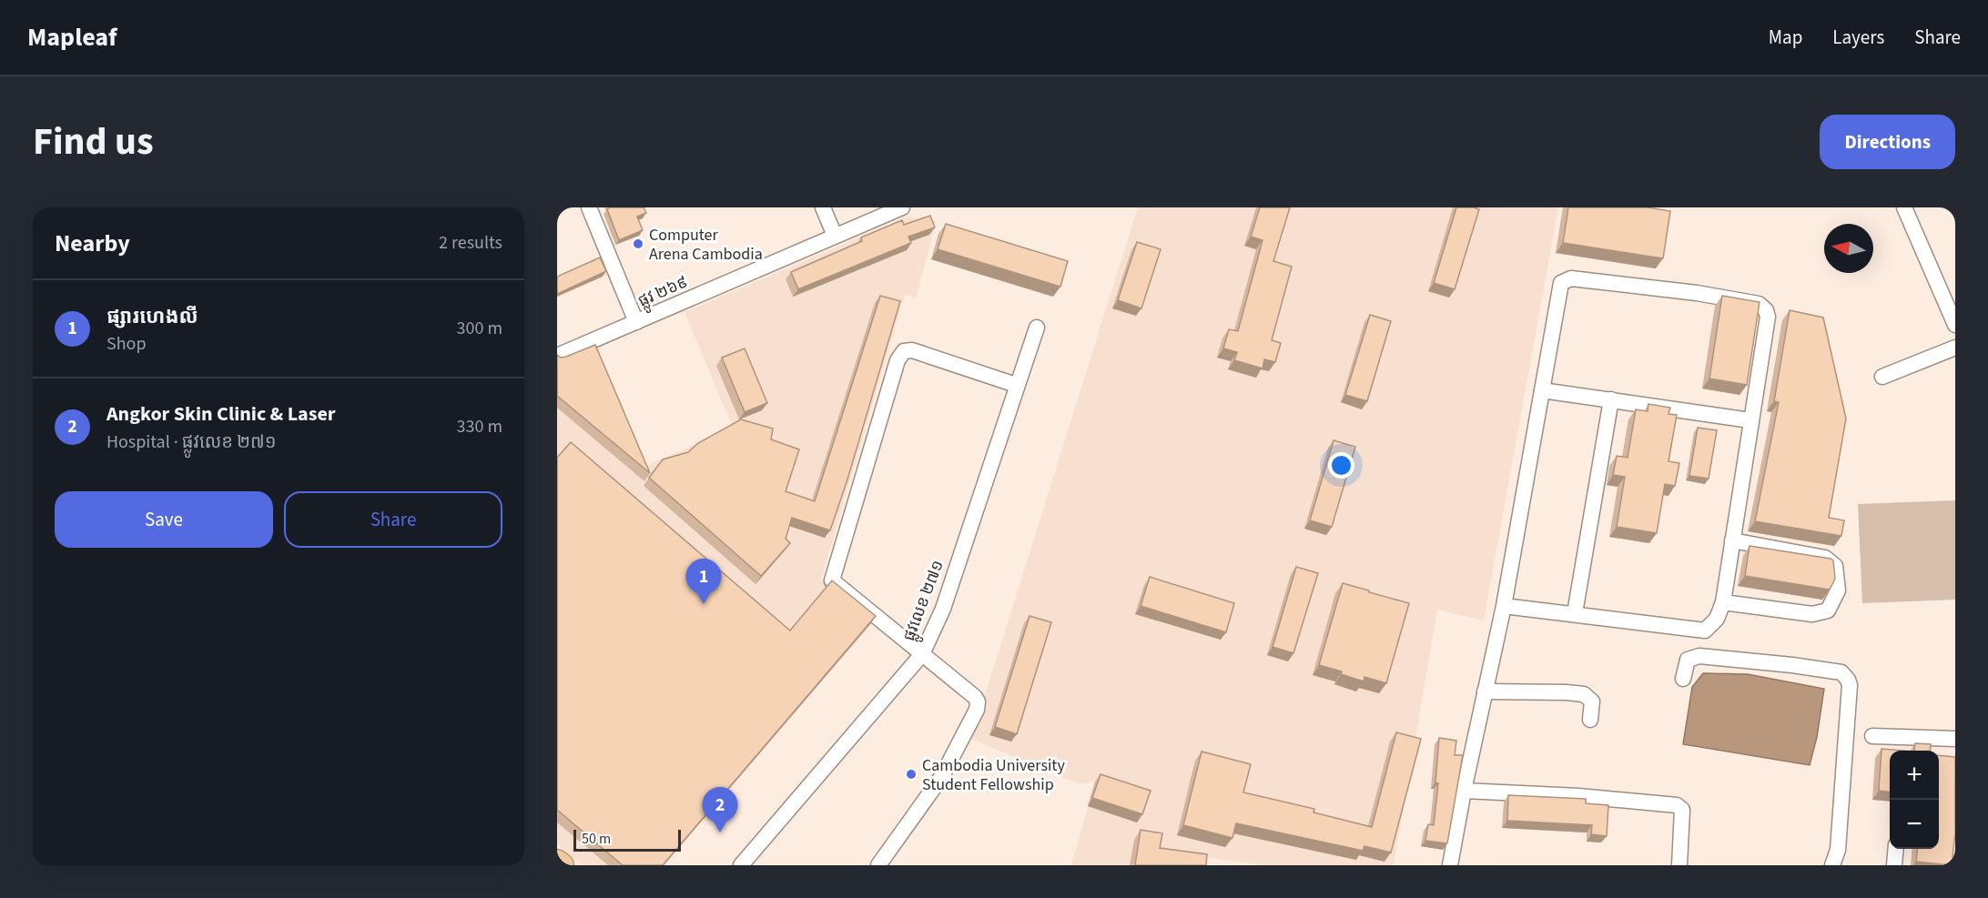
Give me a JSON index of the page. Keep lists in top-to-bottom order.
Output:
{
  "streets": {
    "street": ["ផ្លូវ ២៦៩", "ផ្លូវលេខ ២៧១"]
  },
  "places": ["Computer Arena Cambodia", "Cambodia University Student Fellowship"],
  "scale_bar": "50 m",
  "north": "left",
  "page": {
    "header": "Mapleaf",
    "nav": ["Map", "Layers", "Share"],
    "title": "Find us",
    "buttons": [
      "Directions",
      ["Save", "Share"]
    ],
    "heading": ["Nearby", "2 results"],
    "list": [
      {
        "mark": "1",
        "name": "ផ្សារហេងលី",
        "note": "Shop",
        "value": "300 m"
      },
      {
        "mark": "2",
        "name": "Angkor Skin Clinic & Laser",
        "note": "Hospital · ផ្លូវលេខ ២៧១",
        "value": "330 m"
      }
    ],
    "pins": ["1", "2"],
    "map_buttons": ["+", "−"],
    "scale": "50 m"
  }
}
